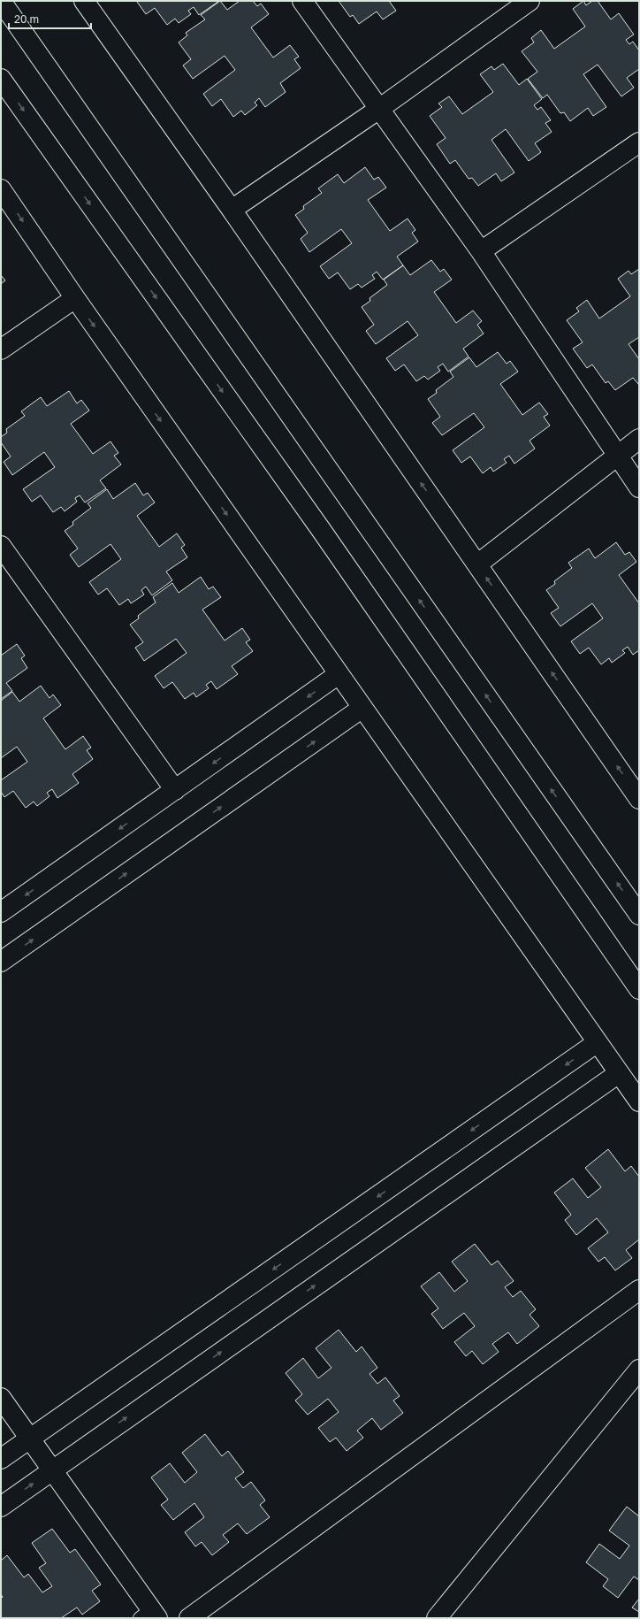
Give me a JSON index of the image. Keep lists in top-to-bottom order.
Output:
{
  "scale_bar": "20 m"
}
